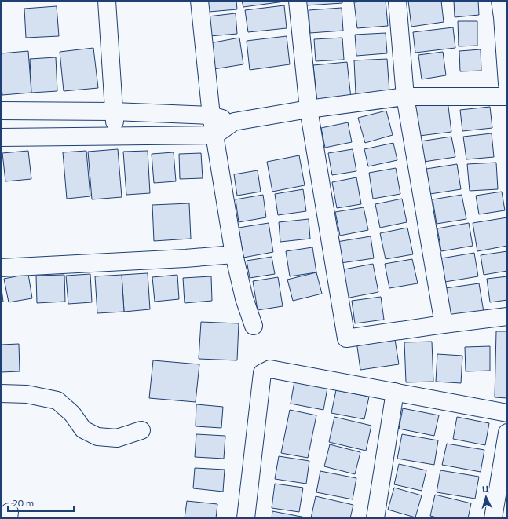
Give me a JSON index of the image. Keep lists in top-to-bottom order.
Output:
{
  "scale_bar": "20 m",
  "north": "top"
}
